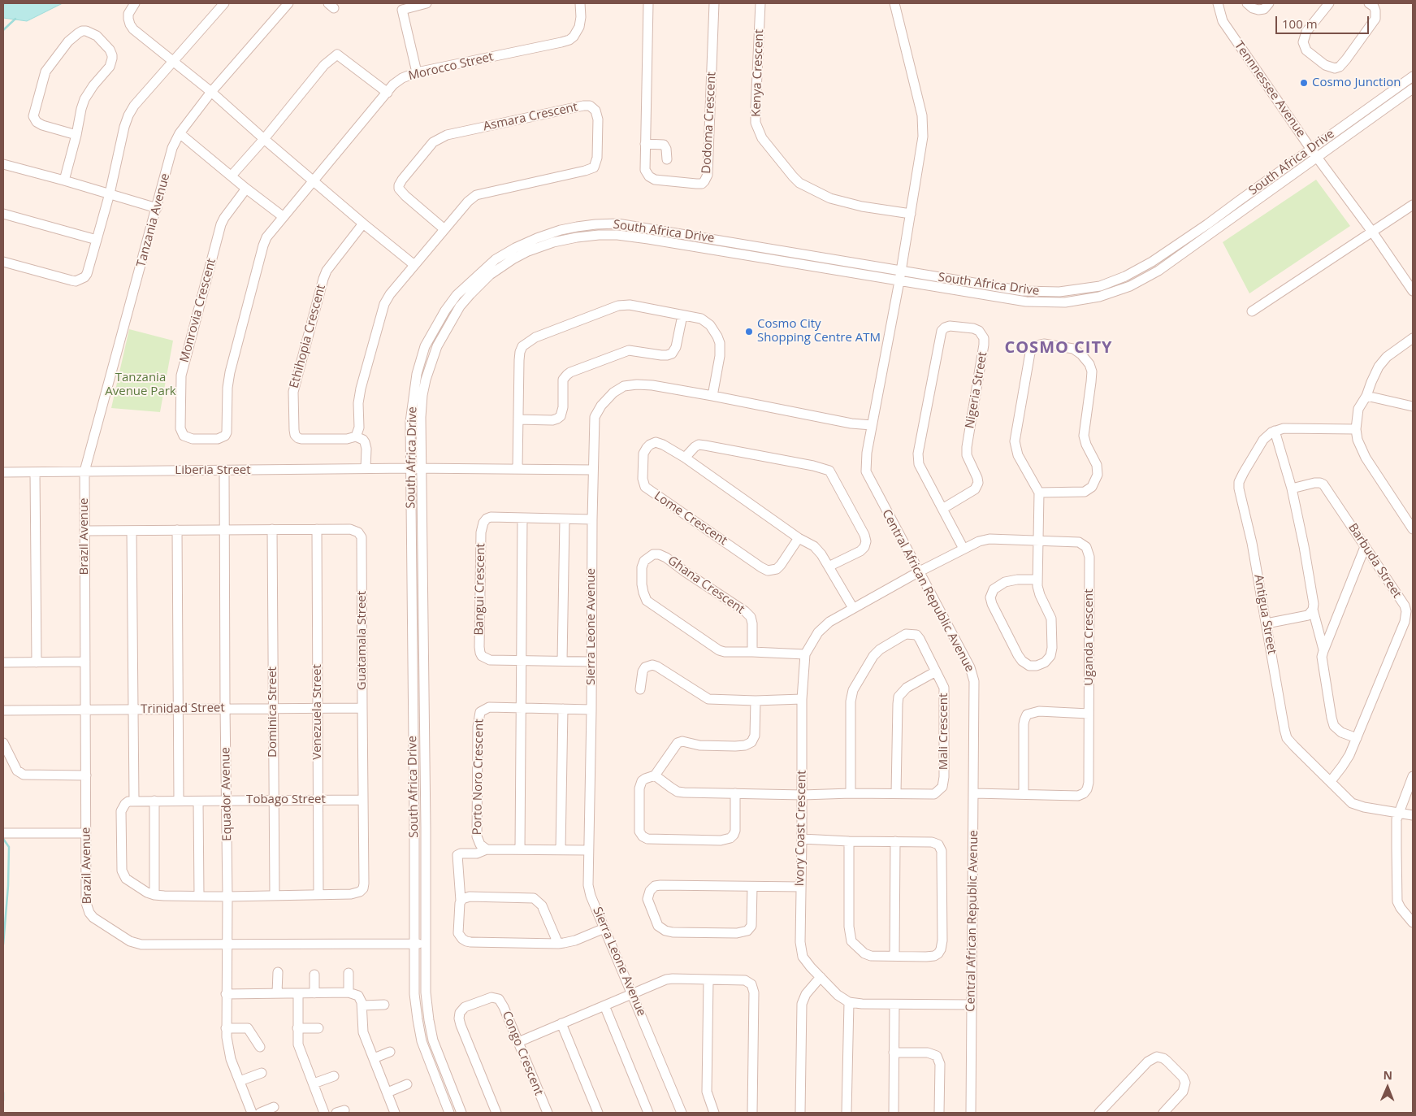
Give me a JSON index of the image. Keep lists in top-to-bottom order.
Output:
{
  "streets": {
    "street": [
      "Morocco Street",
      "Kenya Crescent",
      "Tennnessee Avenue",
      "Asmara Crescent",
      "Dodoma Crescent",
      "South Africa Drive",
      "Tanzania Avenue",
      "Monrovia Crescent",
      "Ethihopia Crescent",
      "Nigeria Street",
      "Liberia Street",
      "Lome Crescent",
      "Brazil Avenue",
      "Barbuda Street",
      "Ghana Crescent",
      "Bangui Crescent",
      "Central African Republic Avenue",
      "Antigua Street",
      "Sierra Leone Avenue",
      "Uganda Crescent",
      "Guatamala Street",
      "Trinidad Street",
      "Dominica Street",
      "Venezuela Street",
      "Mali Crescent",
      "Porto Noro Crescent",
      "Equador Avenue",
      "Tobago Street",
      "Ivory Coast Crescent",
      "Congo Crescent"
    ]
  },
  "crossings": [
    ["Morocco Street", "Monrovia Crescent"],
    ["Kenya Crescent", "Central African Republic Avenue"],
    ["Tennnessee Avenue", "South Africa Drive"],
    ["South Africa Drive", "Liberia Street"],
    ["South Africa Drive", "Brazil Avenue"],
    ["South Africa Drive", "Central African Republic Avenue"],
    ["Tanzania Avenue", "Liberia Street"],
    ["Tanzania Avenue", "Brazil Avenue"],
    ["Nigeria Street", "Uganda Crescent"],
    ["Liberia Street", "Brazil Avenue"],
    ["Liberia Street", "Sierra Leone Avenue"],
    ["Liberia Street", "Equador Avenue"],
    ["Brazil Avenue", "Guatamala Street"],
    ["Brazil Avenue", "Trinidad Street"],
    ["Brazil Avenue", "Equador Avenue"],
    ["Barbuda Street", "Antigua Street"],
    ["Ghana Crescent", "Ivory Coast Crescent"],
    ["Bangui Crescent", "Sierra Leone Avenue"],
    ["Central African Republic Avenue", "Sierra Leone Avenue"],
    ["Central African Republic Avenue", "Uganda Crescent"],
    ["Central African Republic Avenue", "Ivory Coast Crescent"],
    ["Sierra Leone Avenue", "Porto Noro Crescent"],
    ["Uganda Crescent", "Ivory Coast Crescent"],
    ["Guatamala Street", "Trinidad Street"],
    ["Guatamala Street", "Dominica Street"],
    ["Guatamala Street", "Venezuela Street"],
    ["Guatamala Street", "Equador Avenue"],
    ["Guatamala Street", "Tobago Street"],
    ["Trinidad Street", "Dominica Street"],
    ["Trinidad Street", "Venezuela Street"],
    ["Trinidad Street", "Equador Avenue"],
    ["Dominica Street", "Tobago Street"],
    ["Venezuela Street", "Tobago Street"],
    ["Mali Crescent", "Ivory Coast Crescent"],
    ["Equador Avenue", "Tobago Street"]
  ],
  "districts": ["COSMO CITY"],
  "parks": ["Tanzania Avenue Park"],
  "places": ["Cosmo Junction", "Cosmo City Shopping Centre ATM"],
  "scale_bar": "100 m",
  "north": "top"
}
